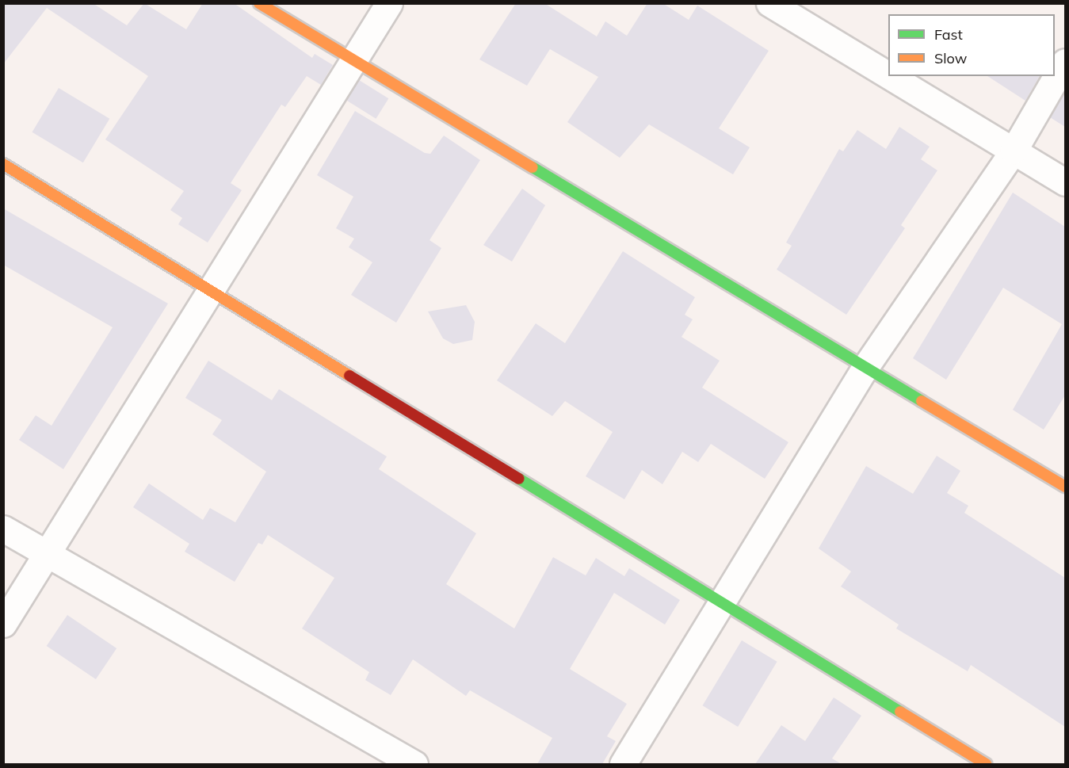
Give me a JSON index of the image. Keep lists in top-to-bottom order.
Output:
{
  "legend": ["Fast", "Slow"]
}
